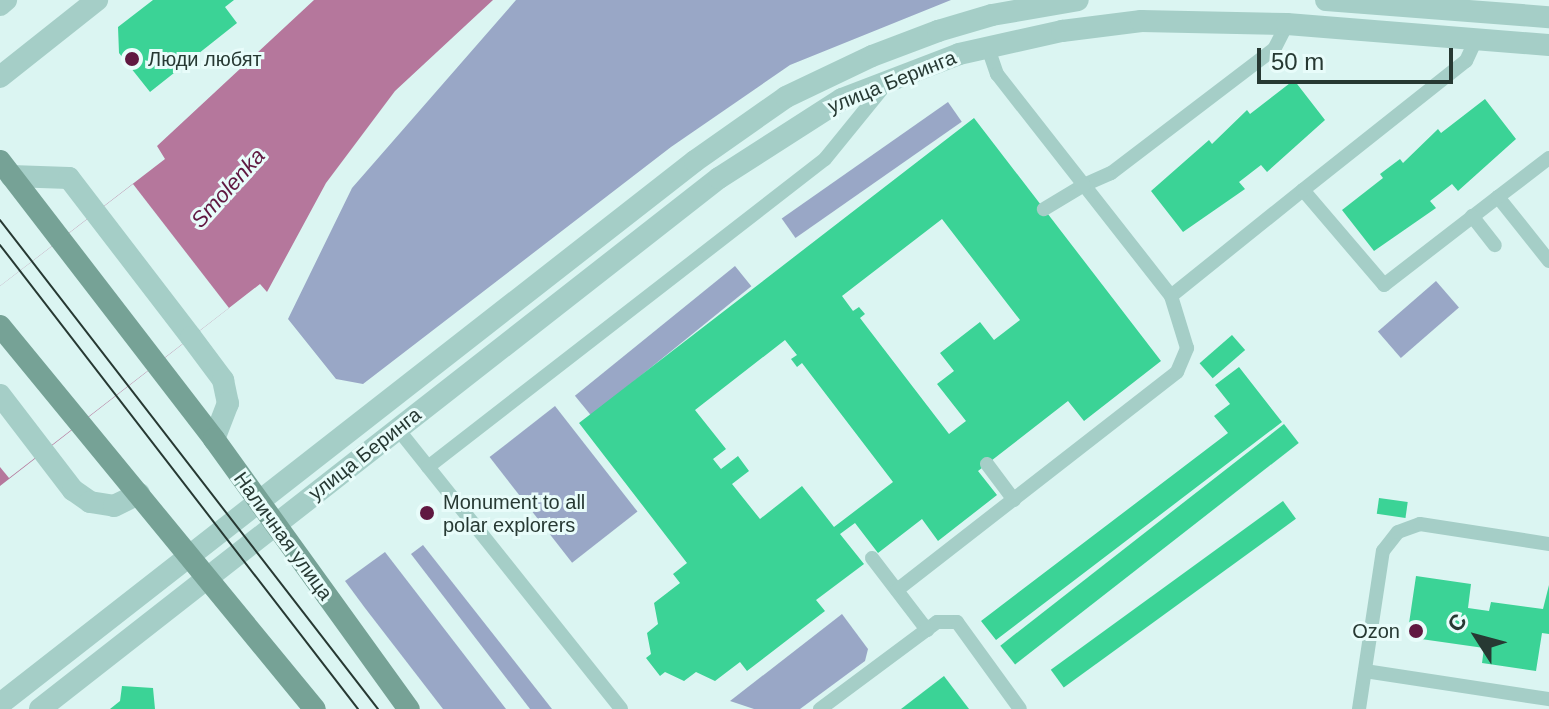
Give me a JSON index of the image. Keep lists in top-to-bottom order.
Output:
{
  "streets": {
    "main road": ["Наличная улица"],
    "street": ["улица Беринга"]
  },
  "crossings": [
    ["улица Беринга", "Наличная улица"]
  ],
  "water": ["Smolenka"],
  "places": ["Люди любят", "Monument to all polar explorers", "Ozon"],
  "scale_bar": "50 m",
  "north": "top left"
}
